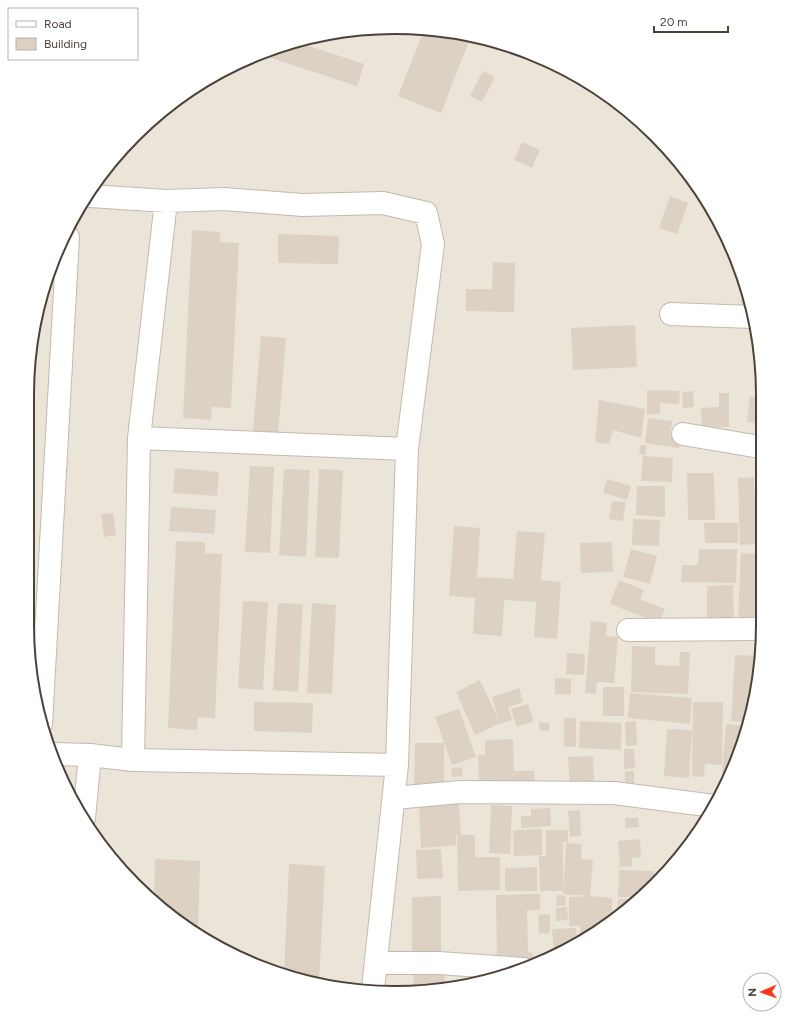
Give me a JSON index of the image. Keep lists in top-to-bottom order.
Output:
{
  "legend": ["Road", "Building"],
  "scale_bar": "20 m",
  "north": "left"
}
